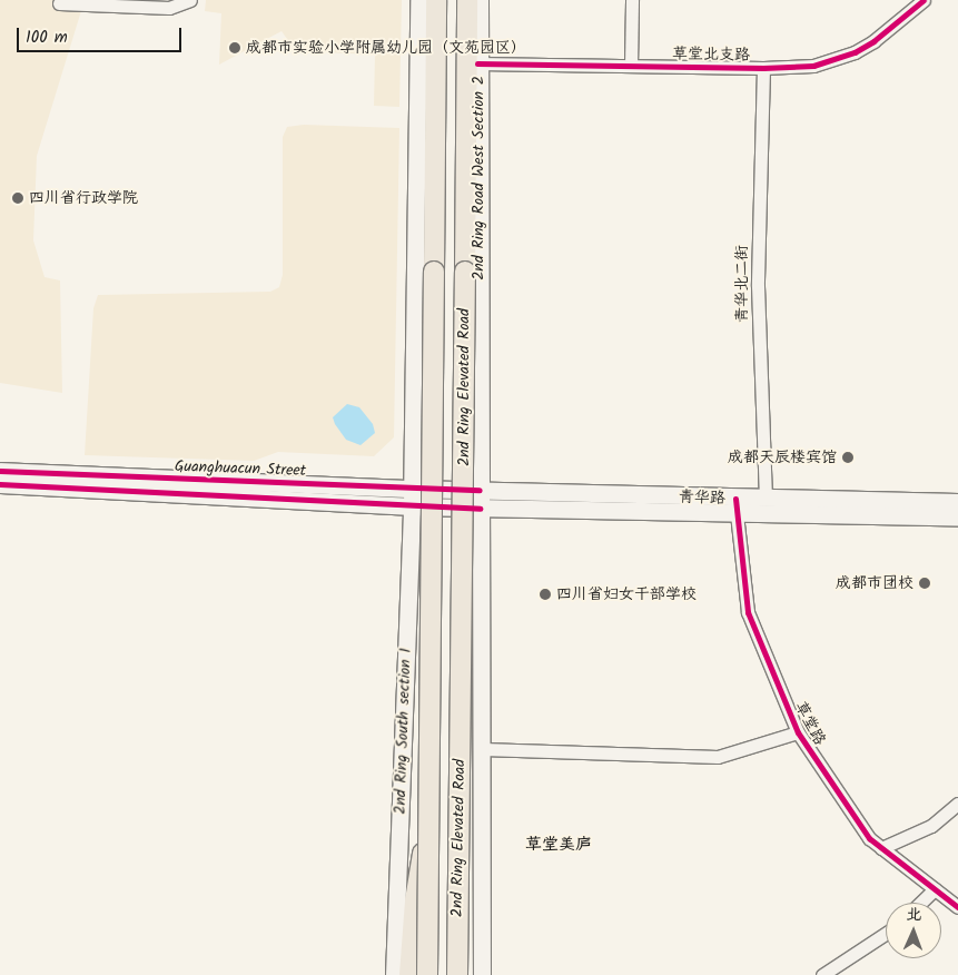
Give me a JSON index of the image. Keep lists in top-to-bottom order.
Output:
{
  "streets": {
    "highway": ["2nd Ring Elevated Road"],
    "main road": [
      "2nd Ring Road West Section 2",
      "Guanghuacun Street",
      "青华路",
      "2nd Ring South section 1"
    ],
    "street": ["草堂北支路", "青华北二街", "草堂路"]
  },
  "crossings": [
    ["草堂北支路", "2nd Ring Road West Section 2"],
    ["草堂北支路", "青华北二街"],
    ["2nd Ring Road West Section 2", "Guanghuacun Street"],
    ["2nd Ring Road West Section 2", "青华路"],
    ["青华北二街", "青华路"],
    ["Guanghuacun Street", "青华路"],
    ["Guanghuacun Street", "2nd Ring South section 1"],
    ["青华路", "草堂路"]
  ],
  "districts": ["草堂美庐"],
  "places": [
    "成都市实验小学附属幼儿园（文苑园区）",
    "四川省行政学院",
    "成都天辰楼宾馆",
    "成都市团校",
    "四川省妇女干部学校"
  ],
  "scale_bar": "100 m",
  "north": "top"
}
